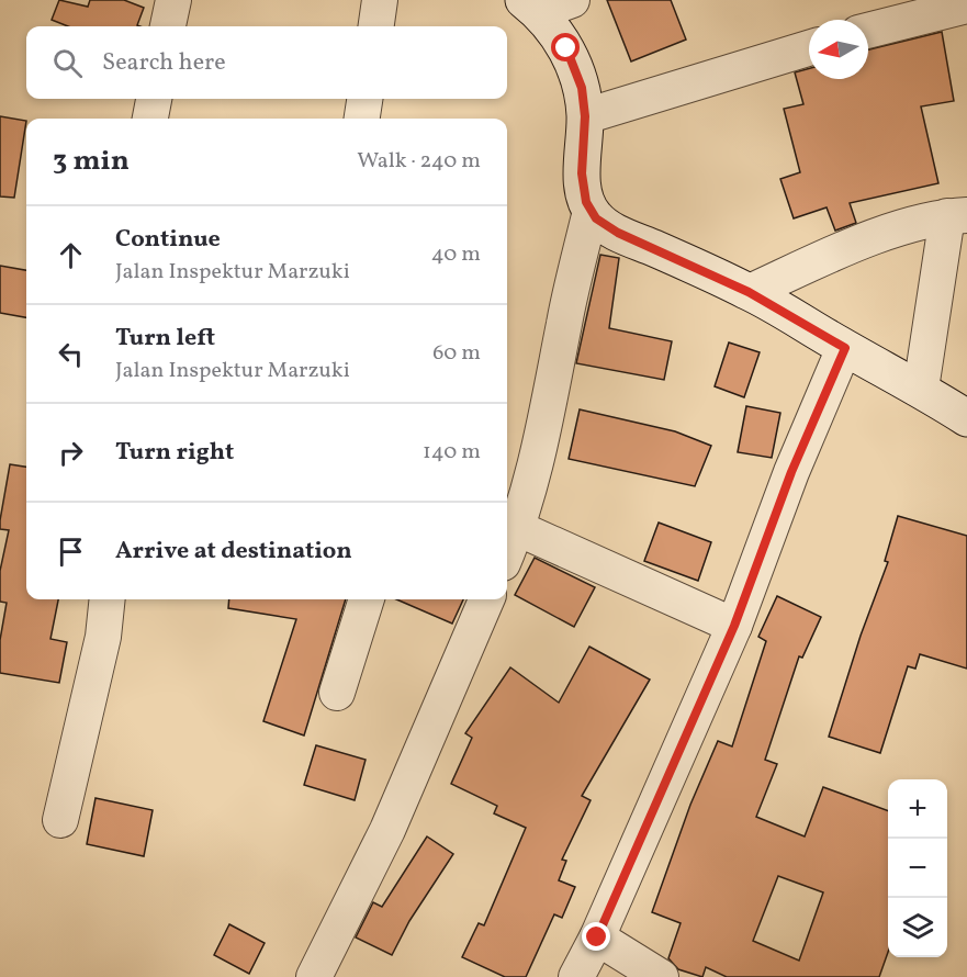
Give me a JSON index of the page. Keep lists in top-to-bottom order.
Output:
{
  "north": "left",
  "page": {
    "search": "Search here",
    "heading": ["3 min", "Walk · 240 m"],
    "list": [
      ["Continue", "Jalan Inspektur Marzuki", "40 m"],
      ["Turn left", "Jalan Inspektur Marzuki", "60 m"],
      ["Turn right", "140 m"],
      "Arrive at destination"
    ],
    "map_buttons": ["+", "−"]
  }
}
